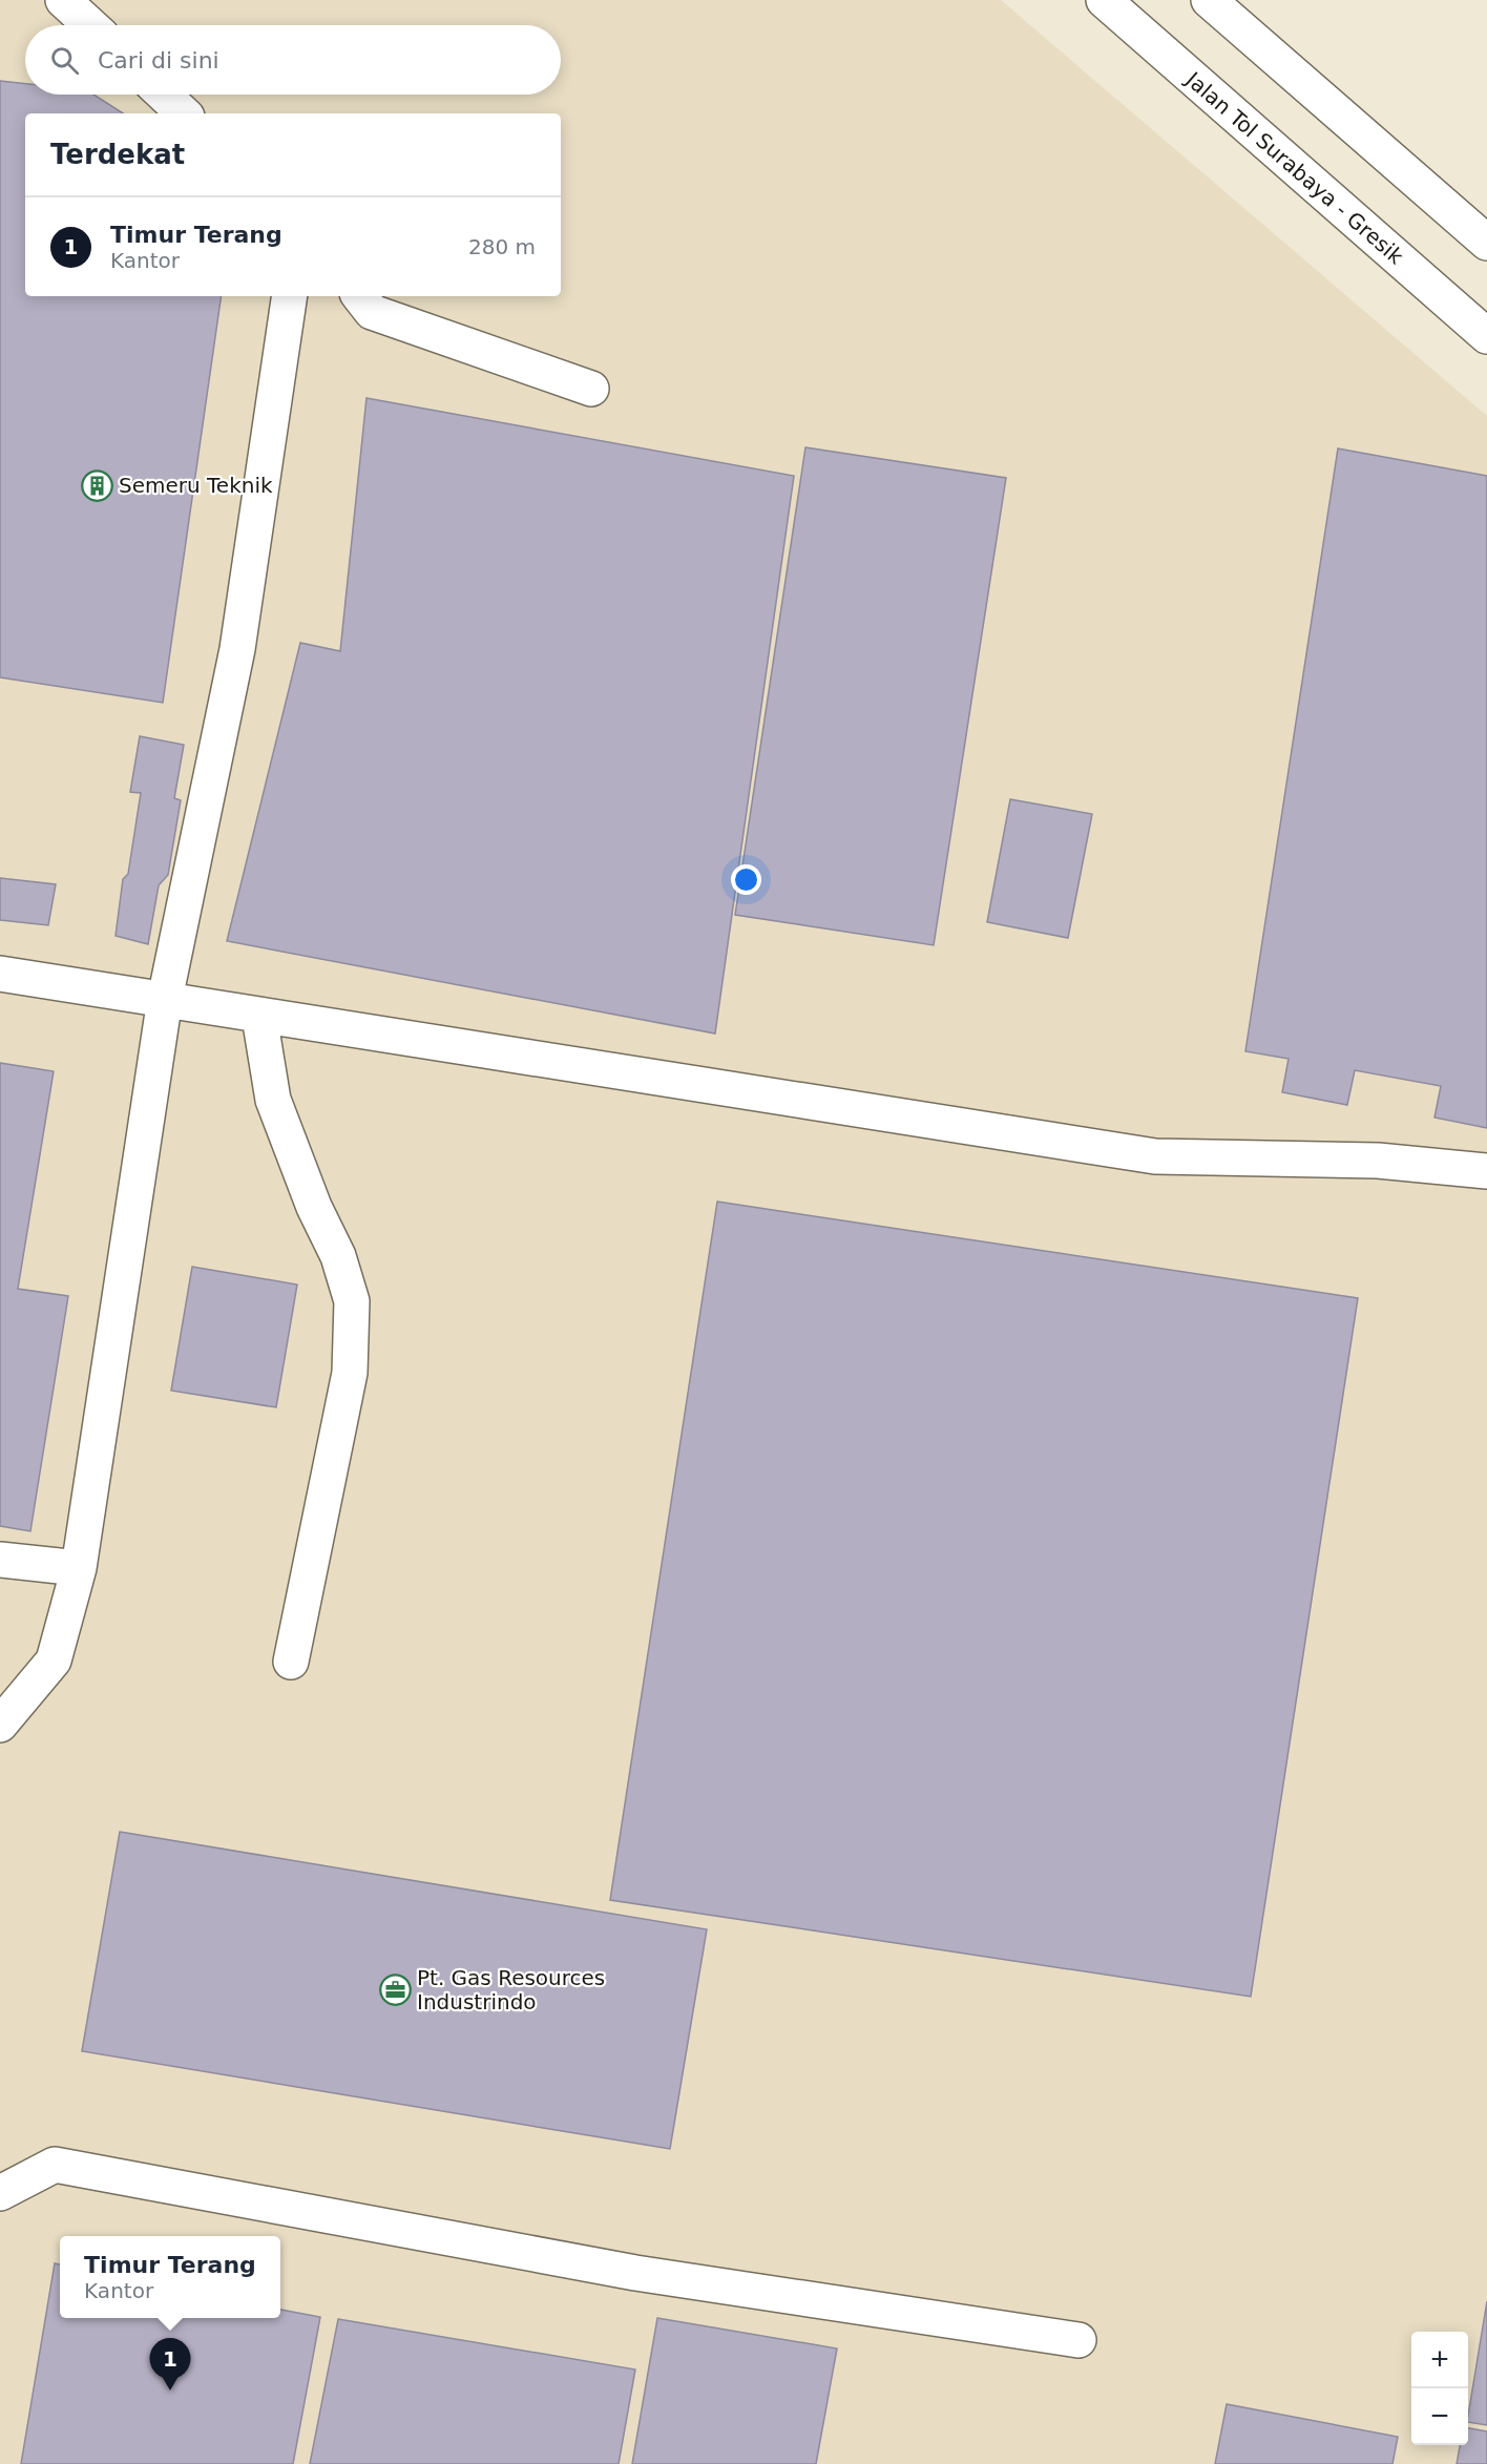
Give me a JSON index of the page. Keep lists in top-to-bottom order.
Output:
{
  "streets": {
    "main road": ["Jalan Tol Surabaya - Gresik"]
  },
  "places": {
    "building": ["Semeru Teknik"],
    "office": ["Pt. Gas Resources Industrindo"]
  },
  "page": {
    "search": "Cari di sini",
    "heading": "Terdekat",
    "list": [
      {
        "mark": "1",
        "name": "Timur Terang",
        "note": "Kantor",
        "value": "280 m"
      }
    ],
    "popup": ["Timur Terang", "Kantor"],
    "map_buttons": ["+", "−"],
    "pins": "1"
  }
}
